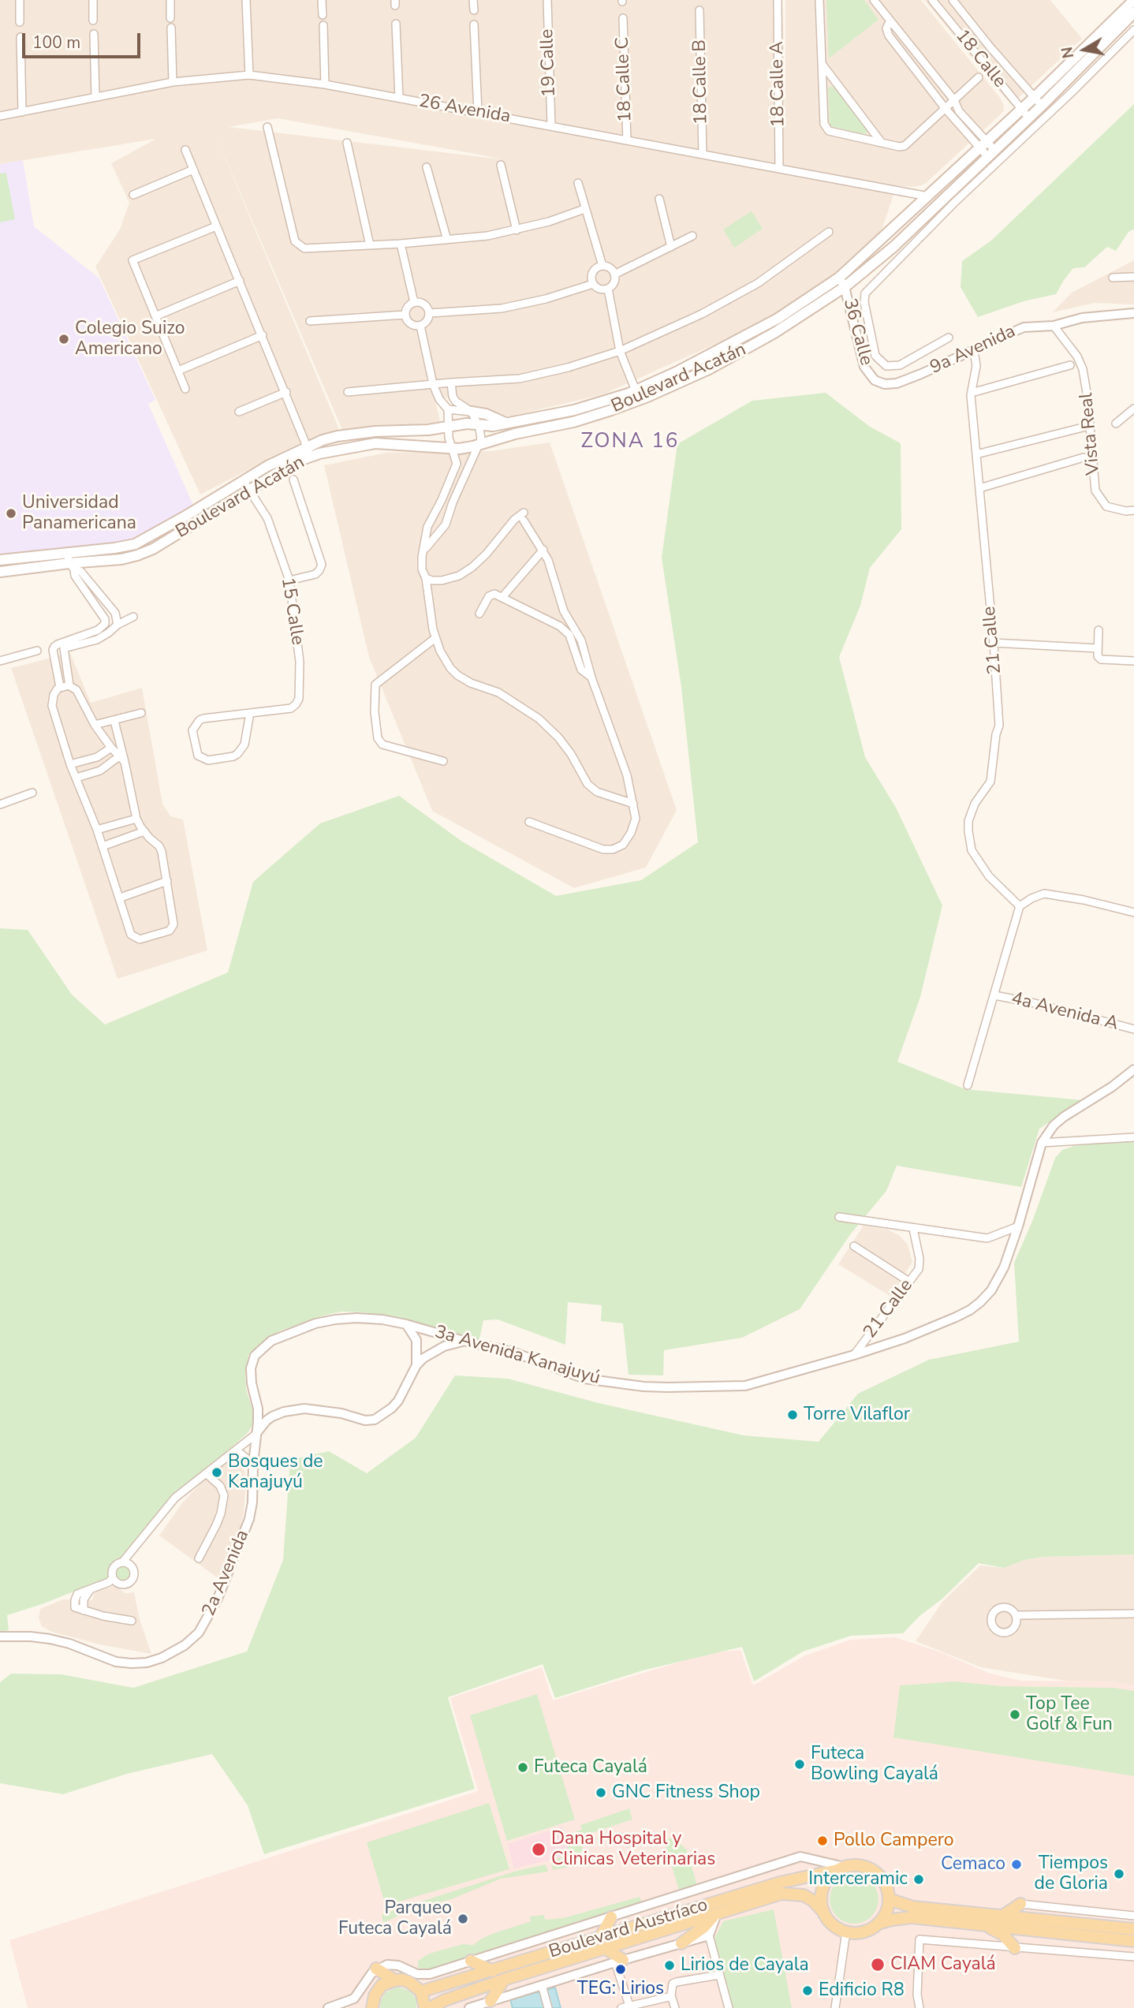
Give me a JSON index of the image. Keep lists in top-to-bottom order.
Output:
{
  "streets": {
    "main road": ["Boulevard Acatán", "Boulevard Austríaco"],
    "street": [
      "18 Calle",
      "19 Calle",
      "18 Calle C",
      "18 Calle B",
      "18 Calle A",
      "26 Avenida",
      "36 Calle",
      "9a Avenida",
      "Vista Real",
      "15 Calle",
      "21 Calle",
      "4a Avenida A",
      "3a Avenida Kanajuyú",
      "2a Avenida"
    ]
  },
  "crossings": [
    ["18 Calle", "Boulevard Acatán"],
    ["19 Calle", "26 Avenida"],
    ["18 Calle C", "26 Avenida"],
    ["18 Calle B", "26 Avenida"],
    ["18 Calle A", "26 Avenida"],
    ["26 Avenida", "Boulevard Acatán"],
    ["36 Calle", "9a Avenida"],
    ["36 Calle", "Boulevard Acatán"],
    ["9a Avenida", "Vista Real"],
    ["9a Avenida", "21 Calle"],
    ["Boulevard Acatán", "15 Calle"],
    ["21 Calle", "3a Avenida Kanajuyú"],
    ["3a Avenida Kanajuyú", "2a Avenida"]
  ],
  "districts": ["ZONA 16"],
  "places": [
    "Colegio Suizo Americano",
    "Universidad Panamericana",
    "Torre Vilaflor",
    "Bosques de Kanajuyú",
    "Top Tee Golf & Fun",
    "Futeca Bowling Cayalá",
    "Futeca Cayalá",
    "GNC Fitness Shop",
    "Pollo Campero",
    "Dana Hospital y Clinicas Veterinarias",
    "Cemaco",
    "Tiempos de Gloria",
    "Interceramic",
    "Parqueo Futeca Cayalá",
    "CIAM Cayalá",
    "Lirios de Cayala",
    "TEG: Lirios",
    "Edificio R8"
  ],
  "scale_bar": "100 m",
  "north": "left"
}
